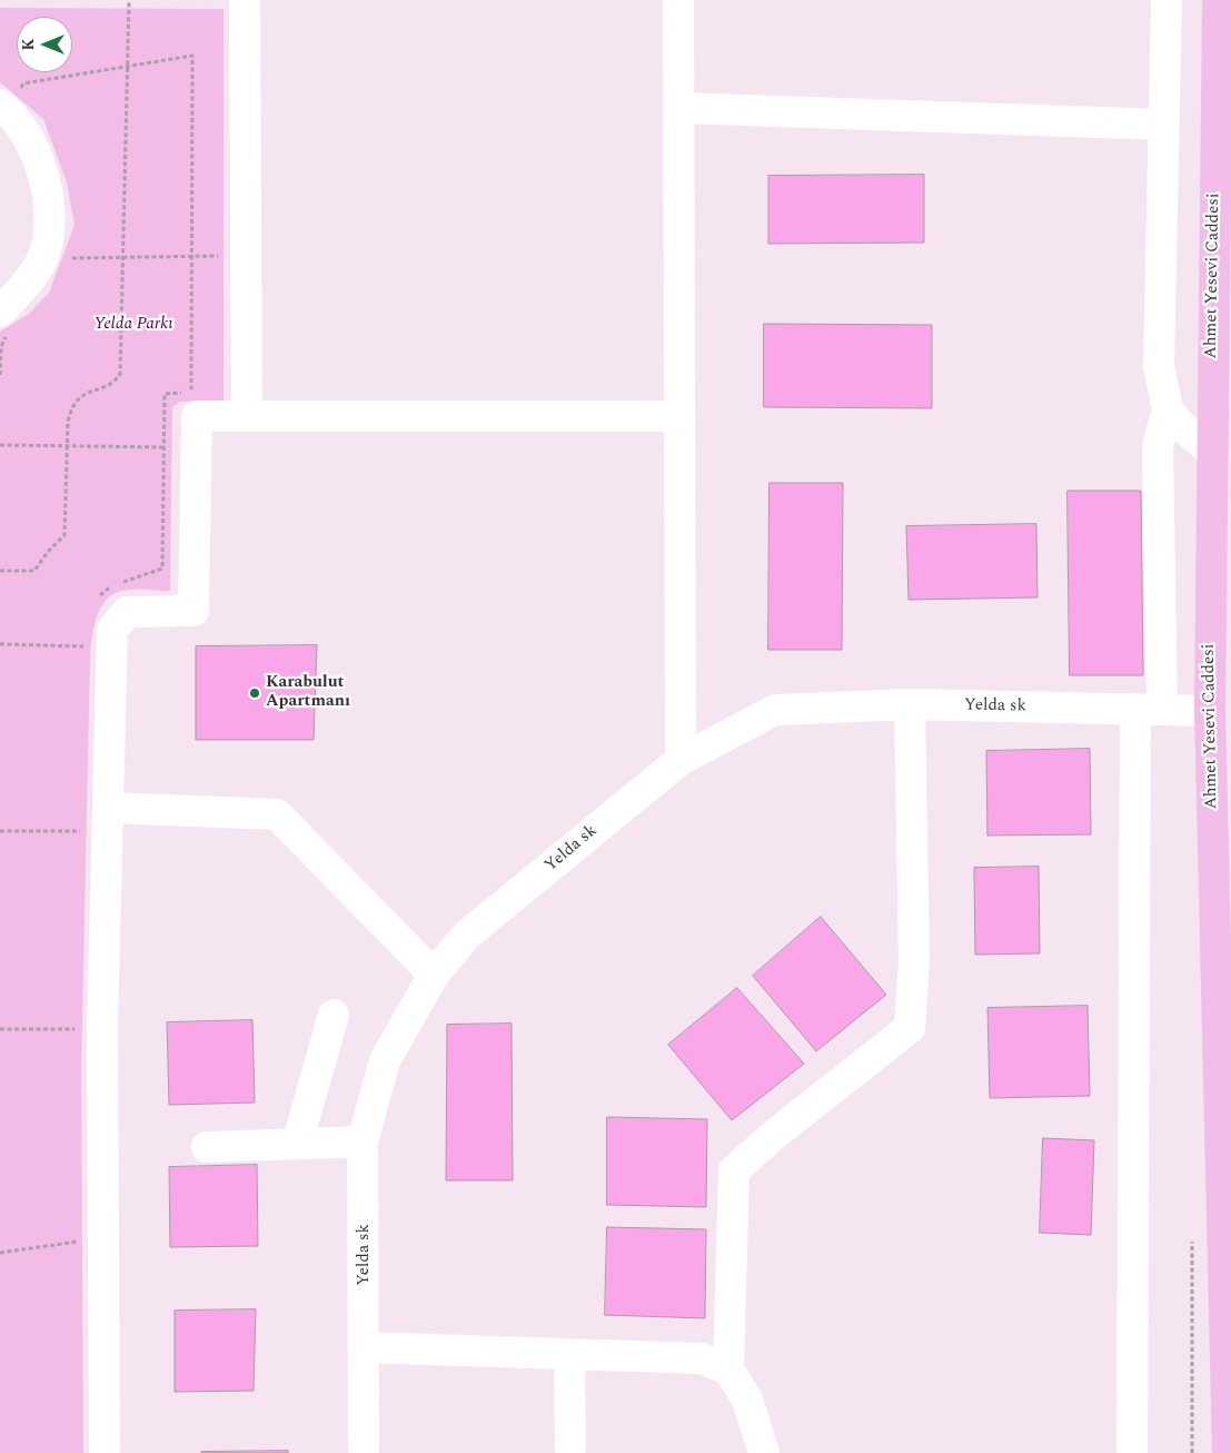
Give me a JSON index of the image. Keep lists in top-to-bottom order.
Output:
{
  "streets": {
    "main road": ["Ahmet Yesevi Caddesi"],
    "street": ["Yelda sk"]
  },
  "crossings": [
    ["Ahmet Yesevi Caddesi", "Yelda sk"]
  ],
  "parks": ["Yelda Parkı"],
  "places": ["Karabulut Apartmanı"],
  "north": "left"
}
